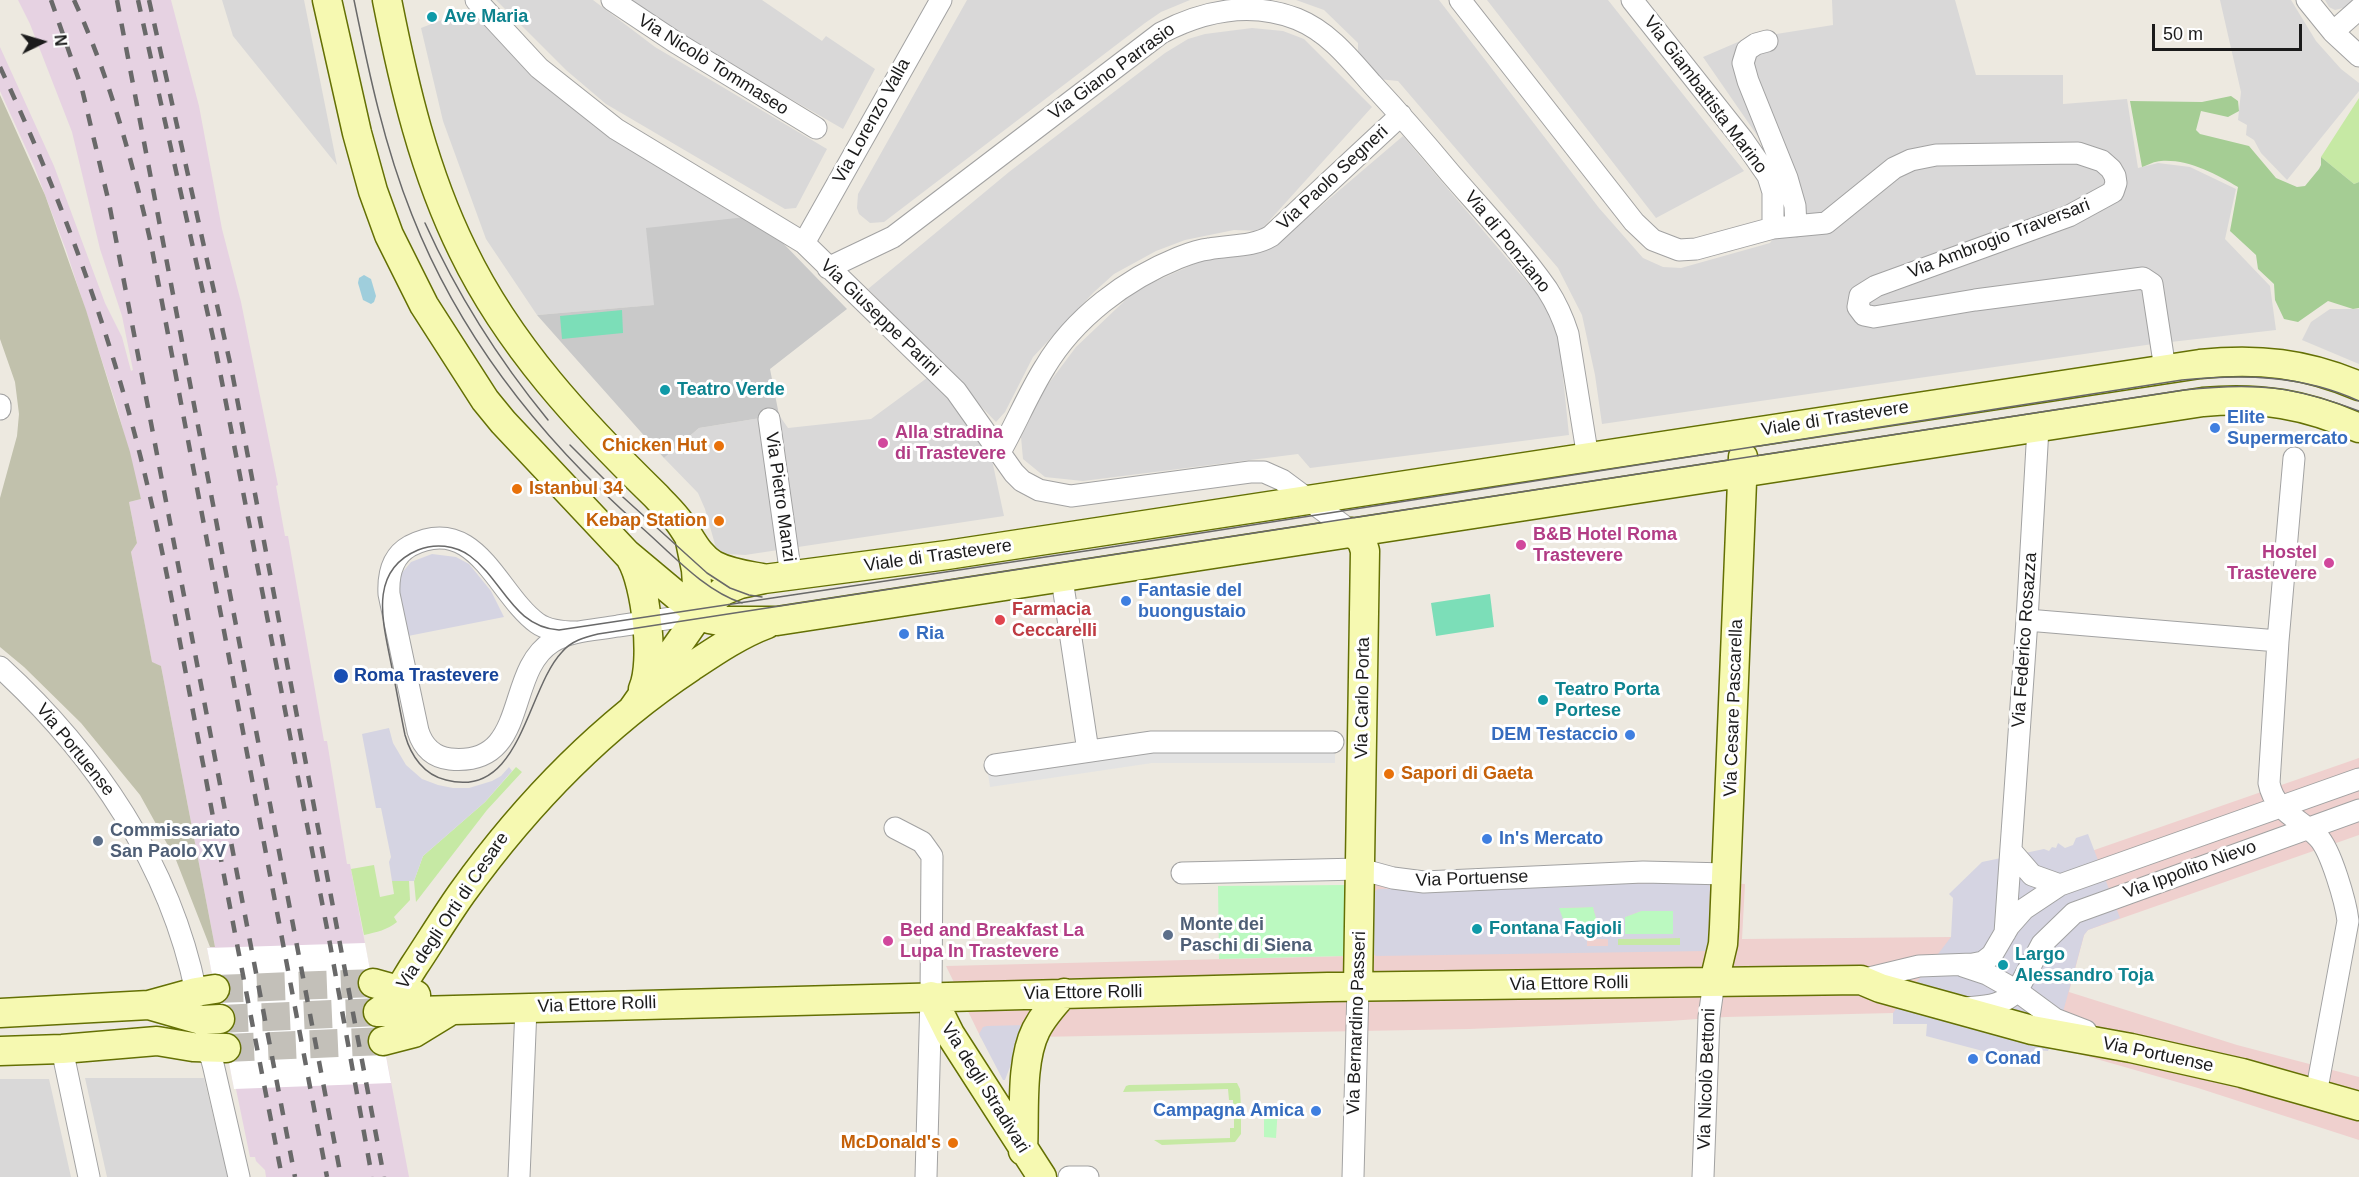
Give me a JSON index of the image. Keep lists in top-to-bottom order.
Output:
{
  "streets": {
    "main road": [
      "Viale di Trastevere",
      "Via Carlo Porta",
      "Via Cesare Pascarella",
      "Via Portuense",
      "Via degli Orti di Cesare",
      "Via Ettore Rolli",
      "Via Bernardino Passeri",
      "Via degli Stradivari"
    ],
    "street": [
      "Via Nicolò Tommaseo",
      "Via Giano Parrasio",
      "Via Giambattista Marino",
      "Via Lorenzo Valla",
      "Via Paolo Segneri",
      "Via Ambrogio Traversari",
      "Via di Ponziano",
      "Via Giuseppe Parini",
      "Via Pietro Manzi",
      "Via Federico Rosazza",
      "Via Ippolito Nievo",
      "Via Nicolò Bettoni"
    ]
  },
  "crossings": [
    ["Via Giano Parrasio", "Via Paolo Segneri"],
    ["Via Giano Parrasio", "Via di Ponziano"],
    ["Via Giano Parrasio", "Via Giuseppe Parini"],
    ["Via Giambattista Marino", "Via Ambrogio Traversari"],
    ["Via Lorenzo Valla", "Via Giuseppe Parini"],
    ["Via Paolo Segneri", "Via di Ponziano"],
    ["Via Paolo Segneri", "Via Giuseppe Parini"],
    ["Via Ambrogio Traversari", "Viale di Trastevere"],
    ["Via di Ponziano", "Viale di Trastevere"],
    ["Via Giuseppe Parini", "Viale di Trastevere"],
    ["Viale di Trastevere", "Via Pietro Manzi"],
    ["Viale di Trastevere", "Via Cesare Pascarella"],
    ["Viale di Trastevere", "Via degli Orti di Cesare"],
    ["Via Carlo Porta", "Via Portuense"],
    ["Via Carlo Porta", "Via Bernardino Passeri"],
    ["Via Cesare Pascarella", "Via Portuense"],
    ["Via Cesare Pascarella", "Via Ettore Rolli"],
    ["Via Cesare Pascarella", "Via Nicolò Bettoni"],
    ["Via Portuense", "Via Ettore Rolli"],
    ["Via Portuense", "Via Bernardino Passeri"],
    ["Via Portuense", "Via Nicolò Bettoni"],
    ["Via degli Orti di Cesare", "Via Ettore Rolli"],
    ["Via Ettore Rolli", "Via Bernardino Passeri"],
    ["Via Ettore Rolli", "Via Nicolò Bettoni"],
    ["Via Ettore Rolli", "Via degli Stradivari"]
  ],
  "places": [
    "Ave Maria",
    "Teatro Verde",
    "Elite Supermercato",
    "Alla stradina di Trastevere",
    "Chicken Hut",
    "Istanbul 34",
    "Kebap Station",
    "B&B Hotel Roma Trastevere",
    "Hostel Trastevere",
    "Fantasie del buongustaio",
    "Farmacia Ceccarelli",
    "Ria",
    "Roma Trastevere",
    "Teatro Porta Portese",
    "DEM Testaccio",
    "Sapori di Gaeta",
    "In's Mercato",
    "Commissariato San Paolo XV",
    "Fontana Fagioli",
    "Monte dei Paschi di Siena",
    "Bed and Breakfast La Lupa In Trastevere",
    "Largo Alessandro Toja",
    "Conad",
    "Campagna Amica",
    "McDonald's"
  ],
  "scale_bar": "50 m",
  "north": "right"
}
